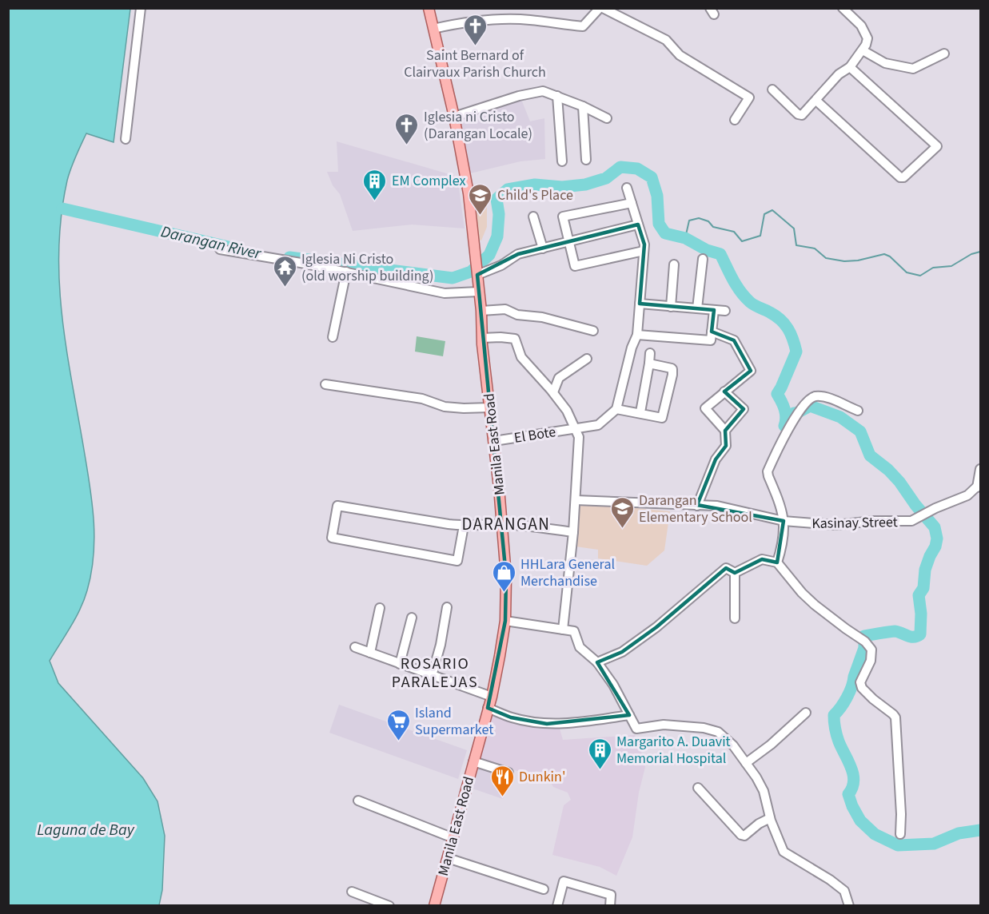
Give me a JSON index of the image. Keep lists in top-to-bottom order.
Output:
{
  "streets": {
    "main road": ["Manila East Road"],
    "street": ["El Bote", "Kasinay Street"]
  },
  "crossings": [
    ["El Bote", "Manila East Road"]
  ],
  "districts": ["DARANGAN", "ROSARIO PARALEJAS"],
  "water": ["Darangan River", "Laguna de Bay"],
  "places": {
    "church": ["Saint Bernard of Clairvaux Parish Church", "Iglesia ni Cristo (Darangan Locale)"],
    "building": ["EM Complex", "Margarito A. Duavit Memorial Hospital"],
    "school or university": ["Child's Place", "Darangan Elementary School"],
    "temple": ["Iglesia Ni Cristo (old worship building)"],
    "shop": ["HHLara General Merchandise"],
    "supermarket": ["Island Supermarket"],
    "restaurant": ["Dunkin'"]
  }
}
